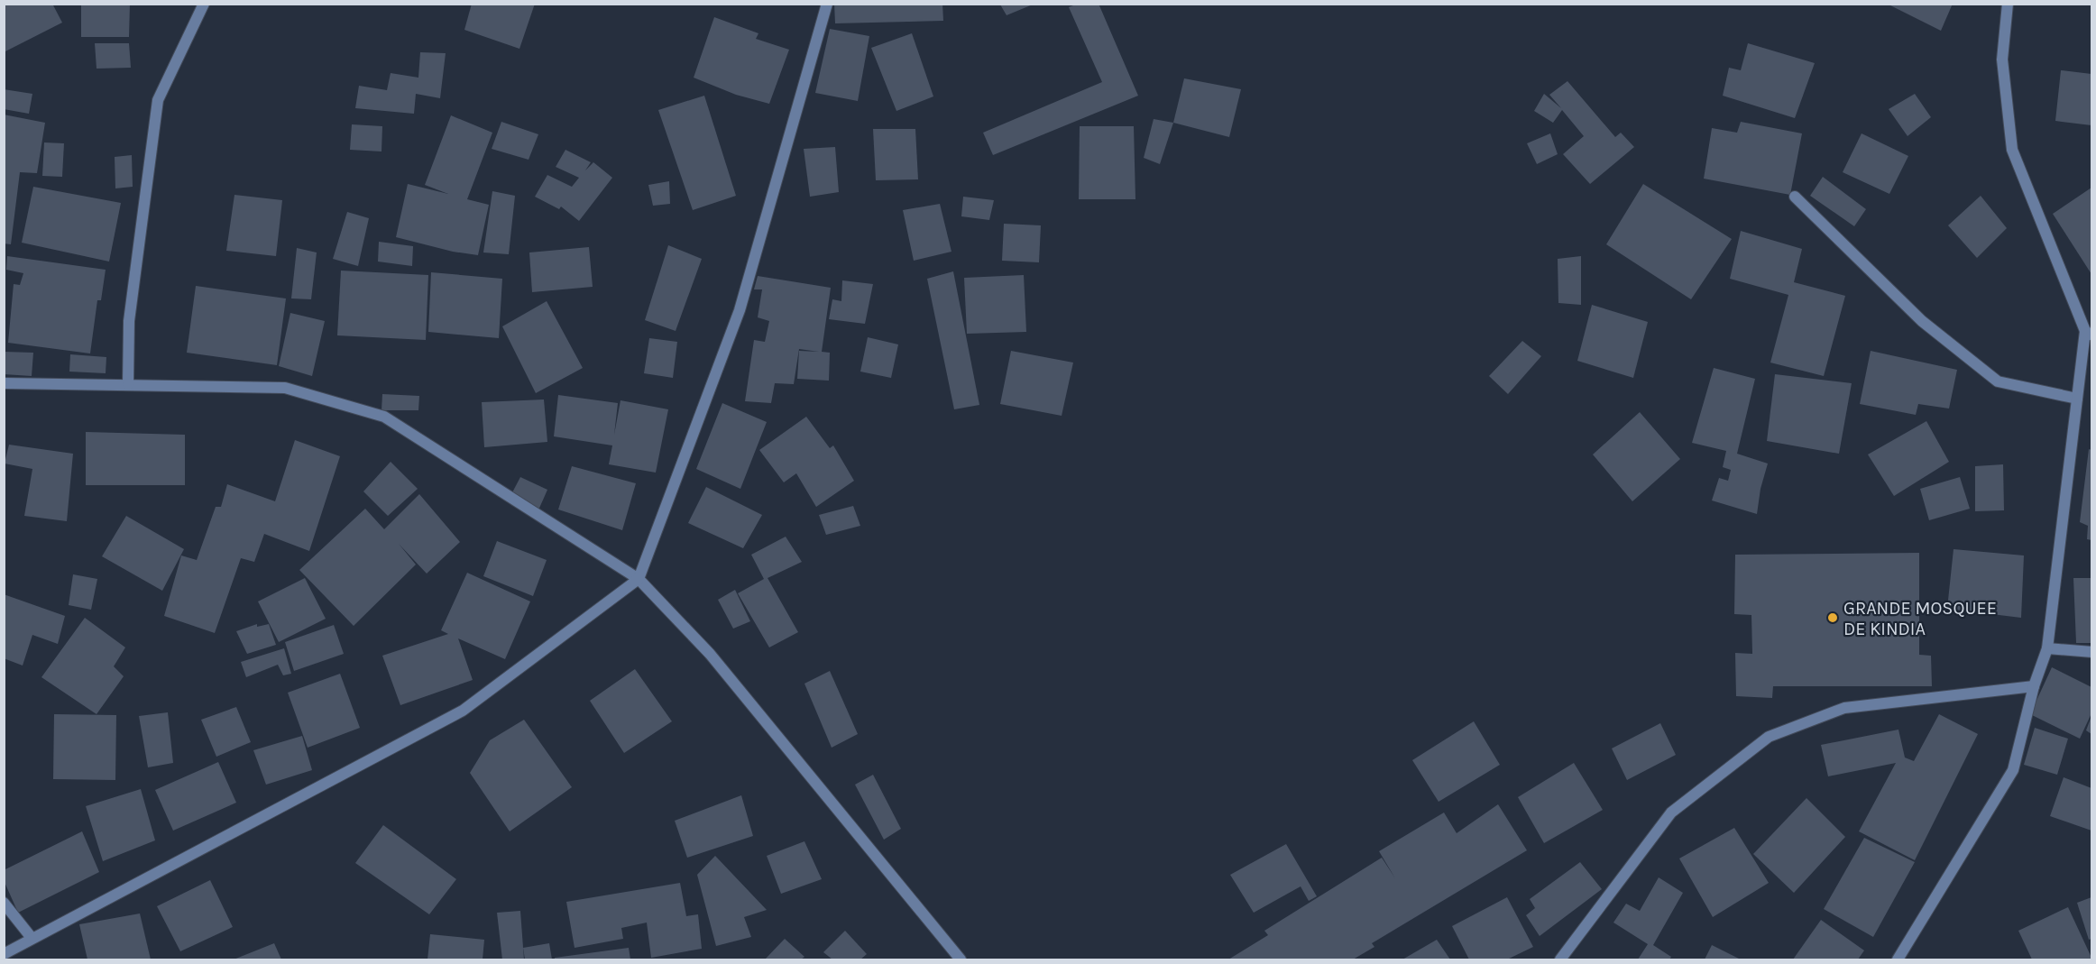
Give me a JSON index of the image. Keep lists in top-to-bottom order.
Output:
{
  "places": ["GRANDE MOSQUEE DE KINDIA"]
}
